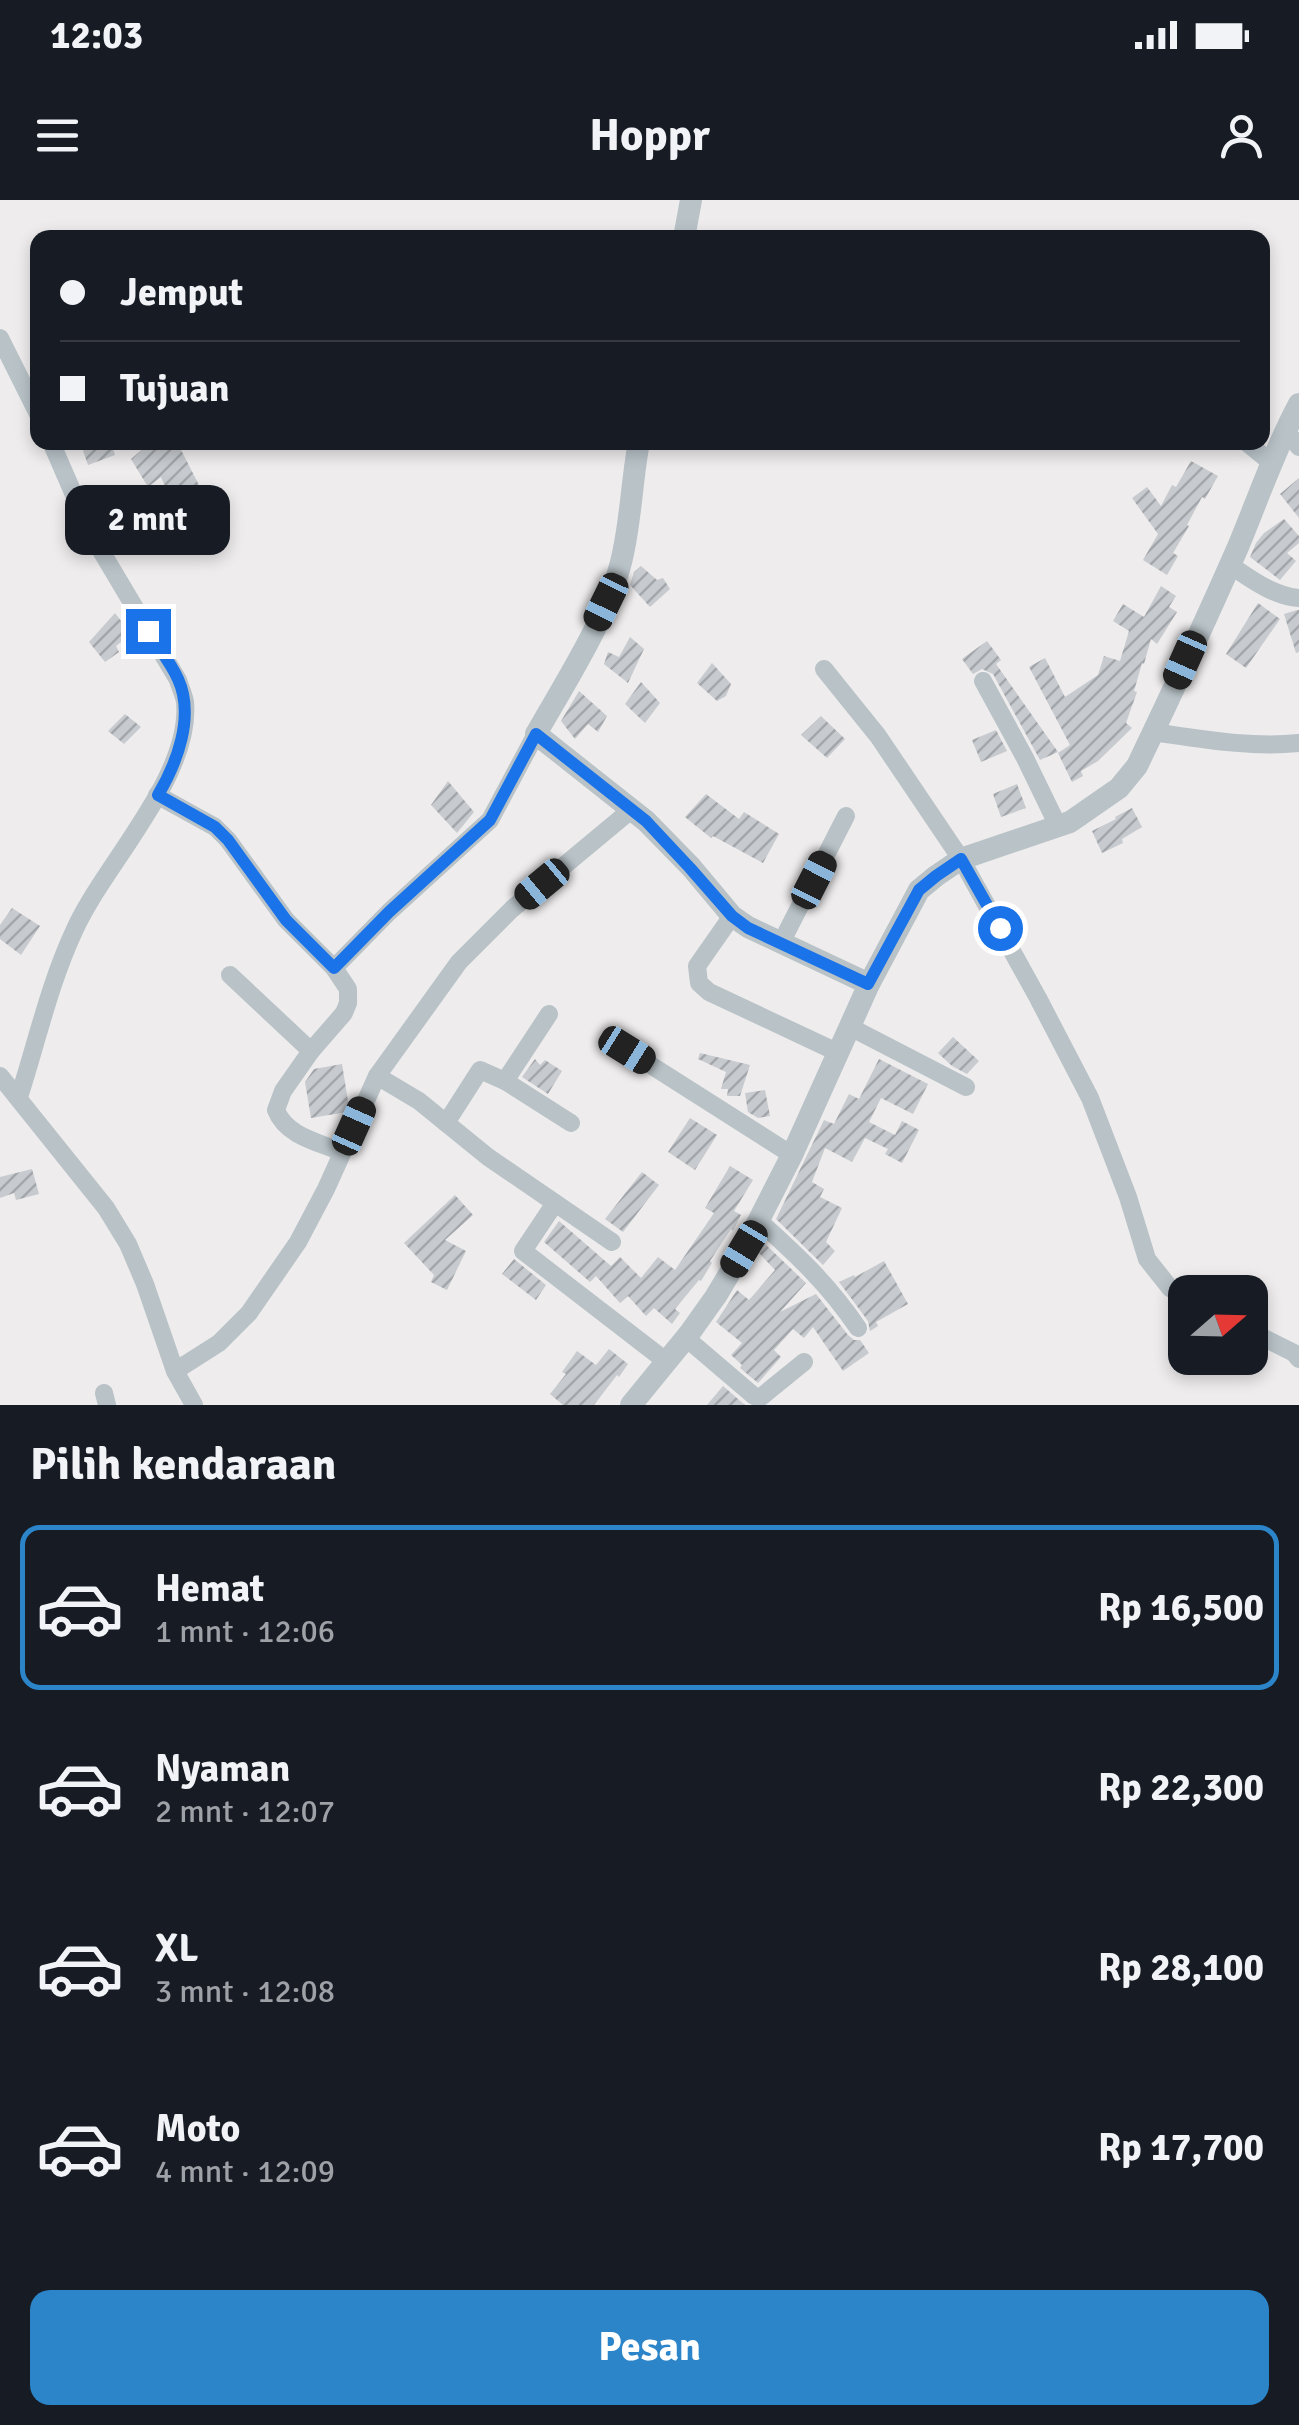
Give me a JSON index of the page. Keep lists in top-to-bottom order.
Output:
{
  "north": "right",
  "page": {
    "status": "12:03",
    "header": "Hoppr",
    "banner": ["Jemput", "Tujuan"],
    "bubble": "2 mnt",
    "heading": "Pilih kendaraan",
    "list": [
      {
        "name": "Hemat",
        "note": "1 mnt · 12:06",
        "value": "Rp 16,500"
      },
      {
        "name": "Nyaman",
        "note": "2 mnt · 12:07",
        "value": "Rp 22,300"
      },
      {
        "name": "XL",
        "note": "3 mnt · 12:08",
        "value": "Rp 28,100"
      },
      {
        "name": "Moto",
        "note": "4 mnt · 12:09",
        "value": "Rp 17,700"
      }
    ],
    "buttons": "Pesan"
  }
}
